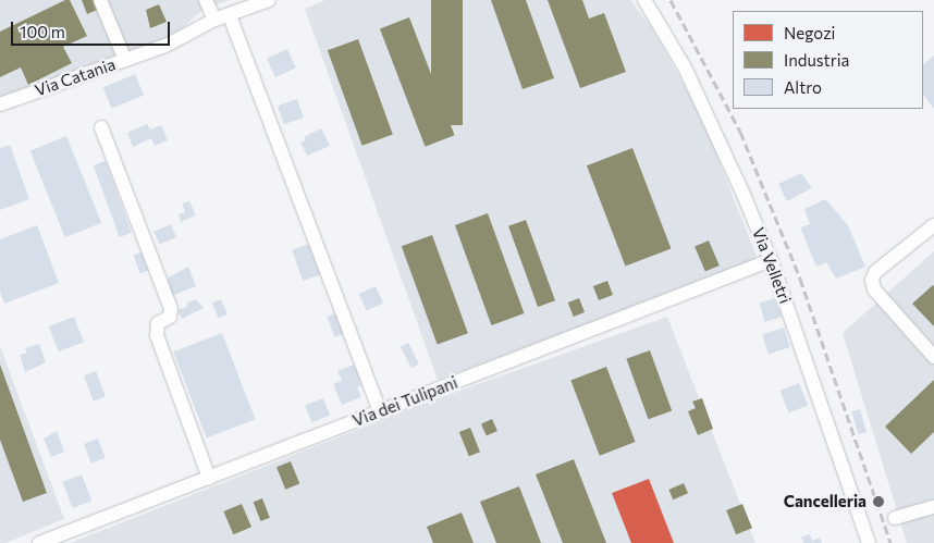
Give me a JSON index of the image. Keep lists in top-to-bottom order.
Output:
{
  "streets": {
    "street": ["Via Catania", "Via Velletri", "Via dei Tulipani"]
  },
  "crossings": [
    ["Via Velletri", "Via dei Tulipani"]
  ],
  "places": ["Cancelleria"],
  "legend": ["Negozi", "Industria", "Altro"],
  "scale_bar": "100 m"
}
